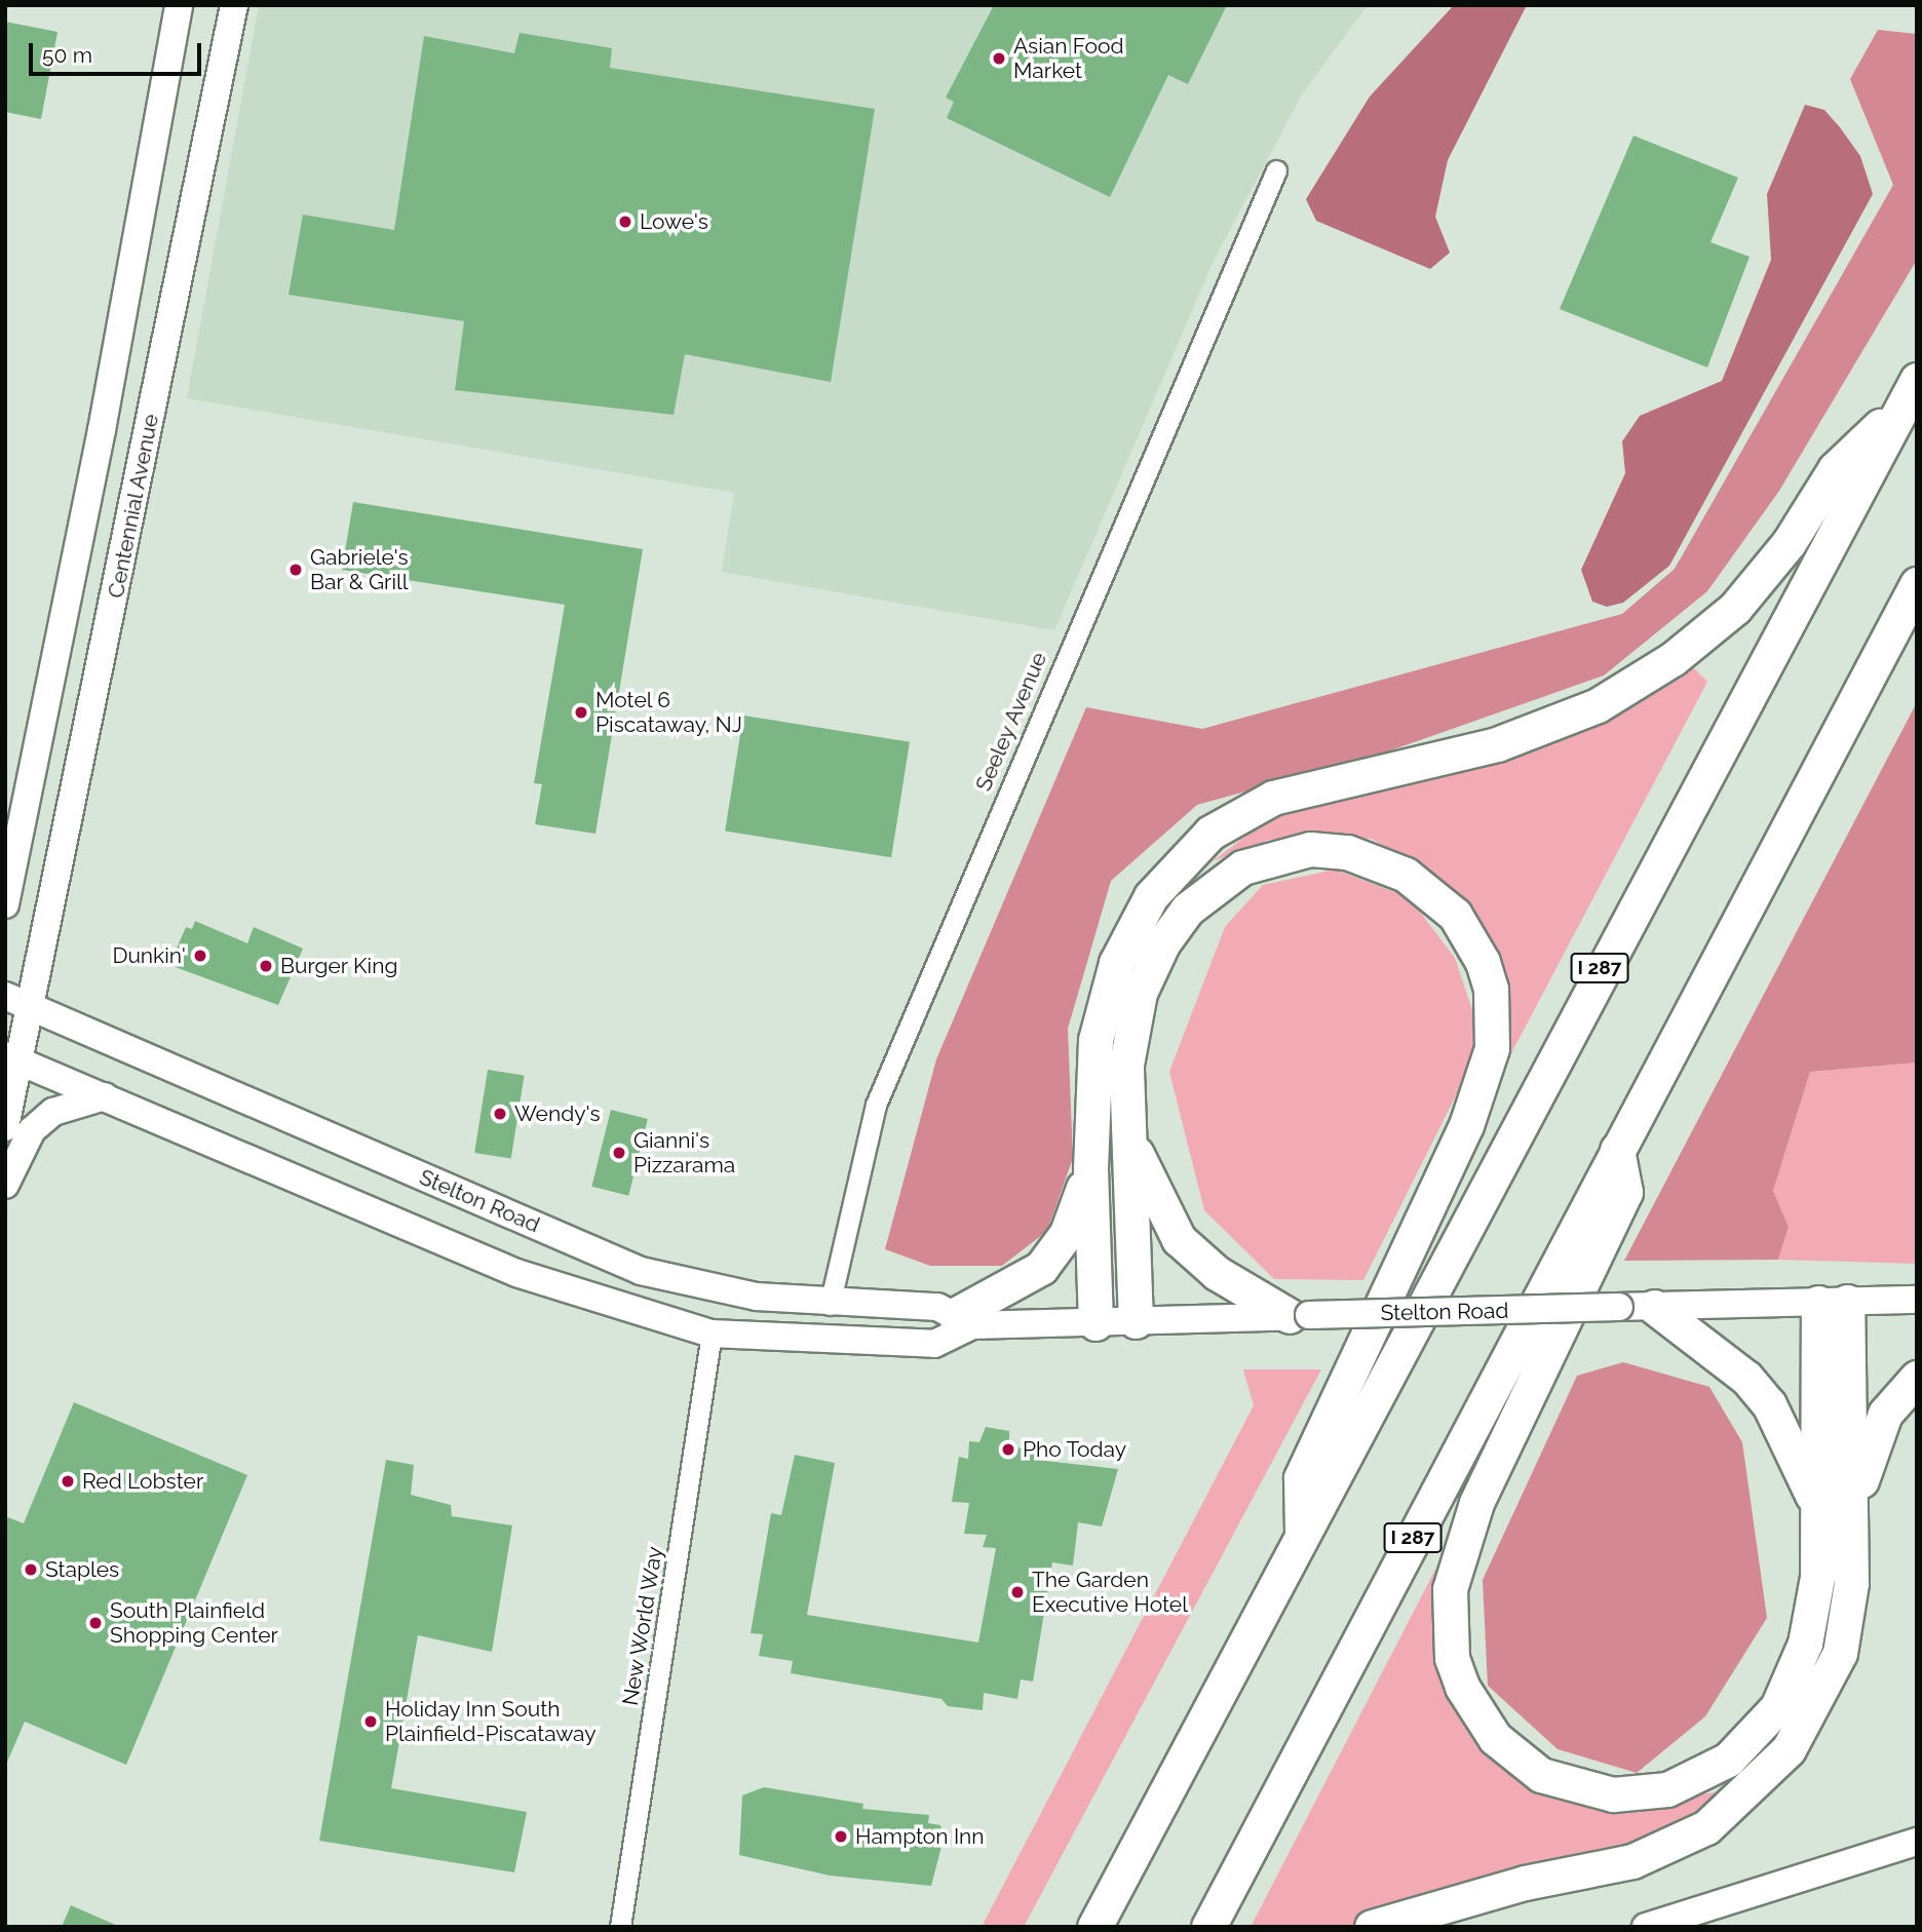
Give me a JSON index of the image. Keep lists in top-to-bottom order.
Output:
{
  "streets": {
    "highway": ["I 287"],
    "main road": ["Centennial Avenue", "Stelton Road"],
    "street": ["Seeley Avenue", "New World Way"]
  },
  "crossings": [
    ["Centennial Avenue", "Stelton Road"],
    ["Seeley Avenue", "Stelton Road"],
    ["Stelton Road", "New World Way"]
  ],
  "places": [
    "Asian Food Market",
    "Lowe's",
    "Gabriele's Bar & Grill",
    "Motel 6 Piscataway, NJ",
    "Dunkin'",
    "Burger King",
    "Wendy's",
    "Gianni's Pizzarama",
    "Pho Today",
    "Red Lobster",
    "Staples",
    "The Garden Executive Hotel",
    "South Plainfield Shopping Center",
    "Holiday Inn South Plainfield-Piscataway",
    "Hampton Inn"
  ],
  "scale_bar": "50 m"
}
